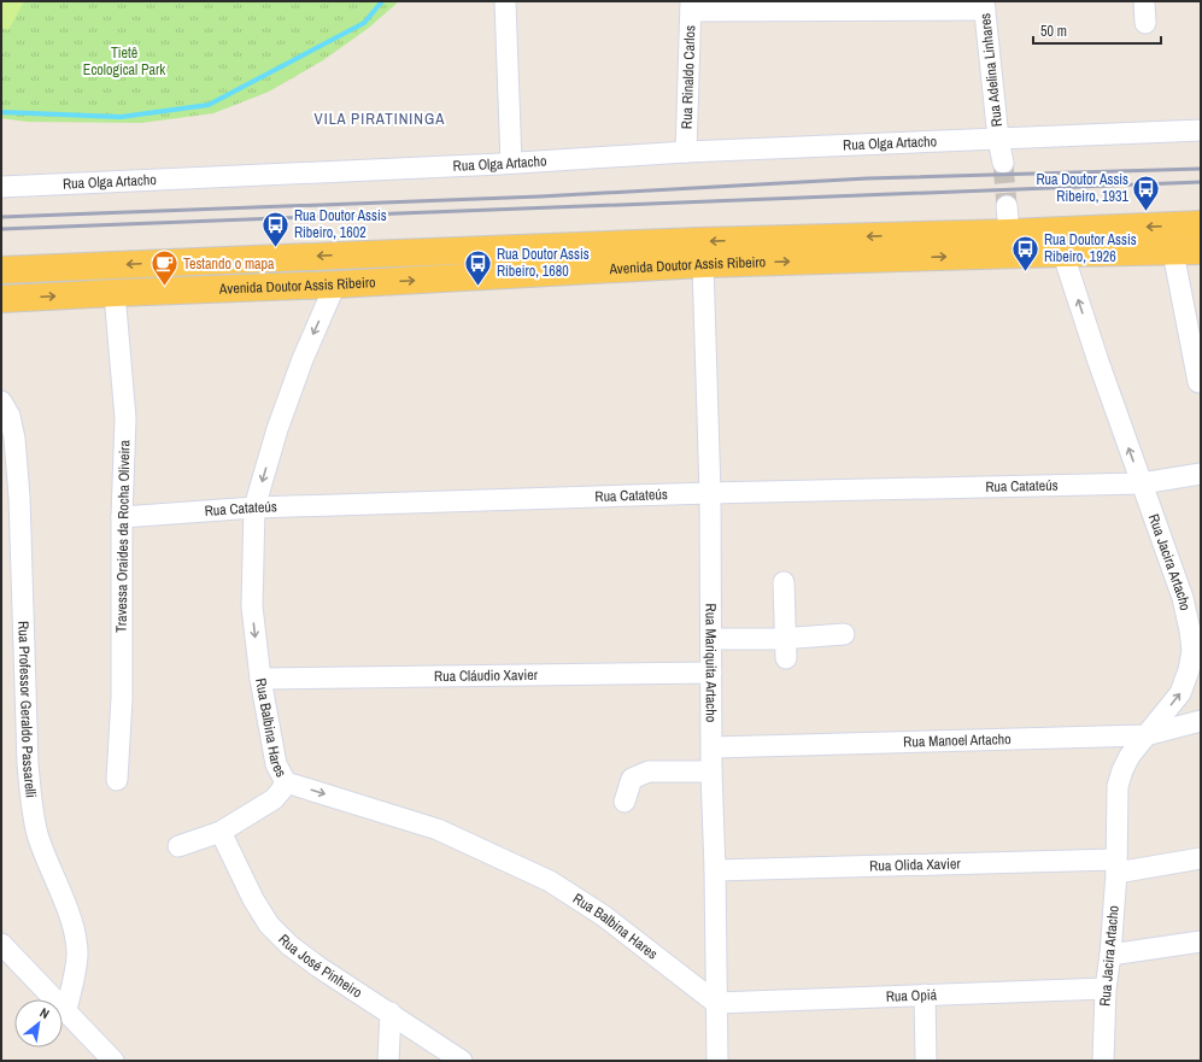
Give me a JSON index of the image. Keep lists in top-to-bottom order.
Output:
{
  "streets": {
    "main road": ["Avenida Doutor Assis Ribeiro"],
    "street": [
      "Rua Adelina Linhares",
      "Rua Rinaldo Carlos",
      "Rua Olga Artacho",
      "Rua Catateús",
      "Travessa Oraides da Rocha Oliveira",
      "Rua Jacira Artacho",
      "Rua Mariquita Artacho",
      "Rua Cláudio Xavier",
      "Rua Professor Geraldo Passarelli",
      "Rua Balbina Hares",
      "Rua Manoel Artacho",
      "Rua Olida Xavier",
      "Rua José Pinheiro",
      "Rua Opiá"
    ]
  },
  "crossings": [
    ["Rua Adelina Linhares", "Rua Olga Artacho"],
    ["Rua Rinaldo Carlos", "Rua Olga Artacho"],
    ["Avenida Doutor Assis Ribeiro", "Travessa Oraides da Rocha Oliveira"],
    ["Avenida Doutor Assis Ribeiro", "Rua Jacira Artacho"],
    ["Avenida Doutor Assis Ribeiro", "Rua Mariquita Artacho"],
    ["Avenida Doutor Assis Ribeiro", "Rua Balbina Hares"],
    ["Rua Catateús", "Travessa Oraides da Rocha Oliveira"],
    ["Rua Catateús", "Rua Jacira Artacho"],
    ["Rua Catateús", "Rua Mariquita Artacho"],
    ["Rua Catateús", "Rua Balbina Hares"],
    ["Rua Jacira Artacho", "Rua Manoel Artacho"],
    ["Rua Jacira Artacho", "Rua Olida Xavier"],
    ["Rua Jacira Artacho", "Rua Opiá"],
    ["Rua Mariquita Artacho", "Rua Cláudio Xavier"],
    ["Rua Mariquita Artacho", "Rua Balbina Hares"],
    ["Rua Mariquita Artacho", "Rua Manoel Artacho"],
    ["Rua Mariquita Artacho", "Rua Olida Xavier"],
    ["Rua Mariquita Artacho", "Rua Opiá"],
    ["Rua Cláudio Xavier", "Rua Balbina Hares"],
    ["Rua Balbina Hares", "Rua Opiá"]
  ],
  "one_way": ["Rua Jacira Artacho"],
  "districts": ["VILA PIRATININGA"],
  "parks": ["Tietê Ecological Park"],
  "places": {
    "bus stop": [
      "Rua Doutor Assis Ribeiro, 1931",
      "Rua Doutor Assis Ribeiro, 1602",
      "Rua Doutor Assis Ribeiro, 1926",
      "Rua Doutor Assis Ribeiro, 1680"
    ],
    "cafe": ["Testando o mapa"]
  },
  "scale_bar": "50 m",
  "north": "top right"
}
